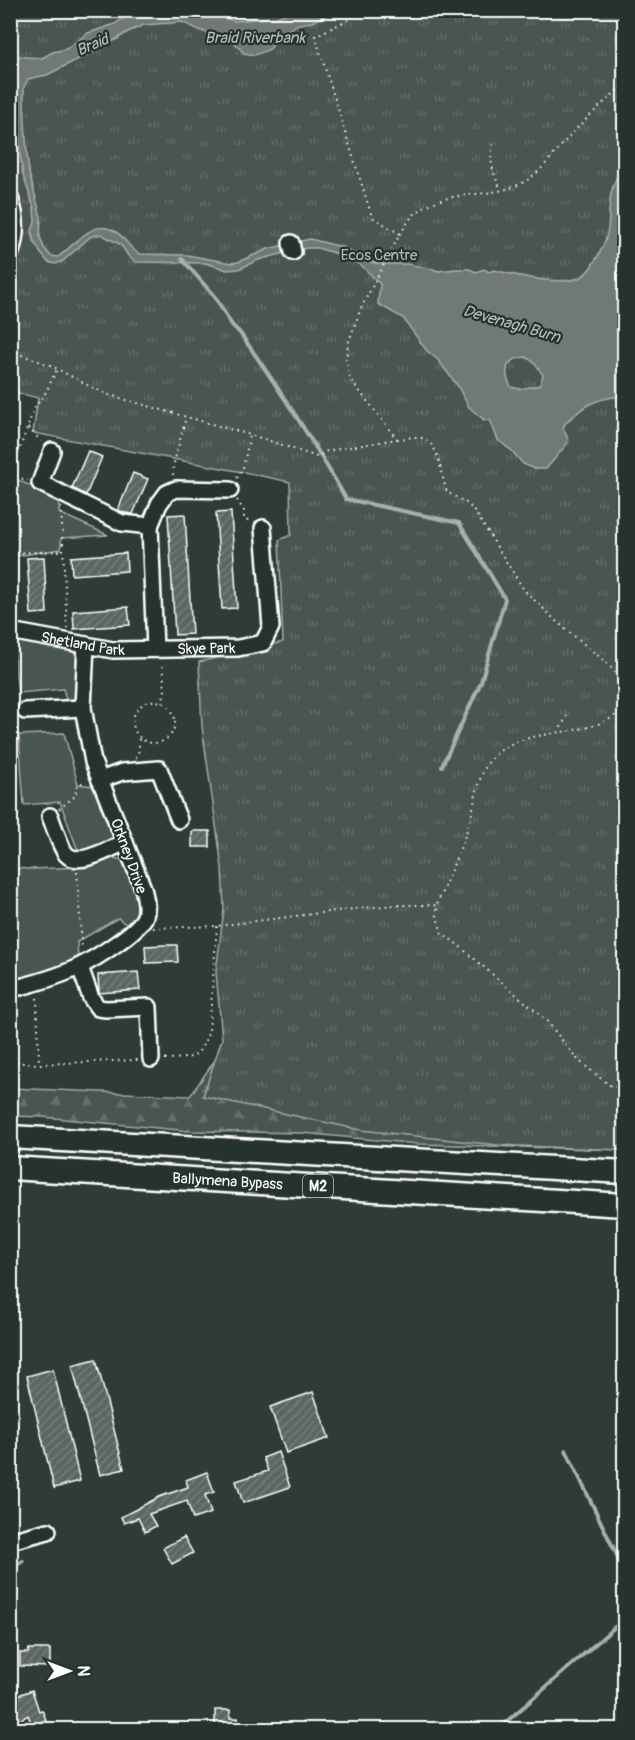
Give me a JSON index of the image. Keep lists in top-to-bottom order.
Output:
{
  "streets": {
    "highway": ["Ballymena Bypass", "M2"],
    "street": ["Shetland Park", "Skye Park", "Orkney Drive"]
  },
  "crossings": [
    ["Shetland Park", "Skye Park"],
    ["Shetland Park", "Orkney Drive"]
  ],
  "water": ["Braid Riverbank", "Braid", "Devenagh Burn"],
  "parks": ["Ecos Centre"],
  "north": "right"
}
